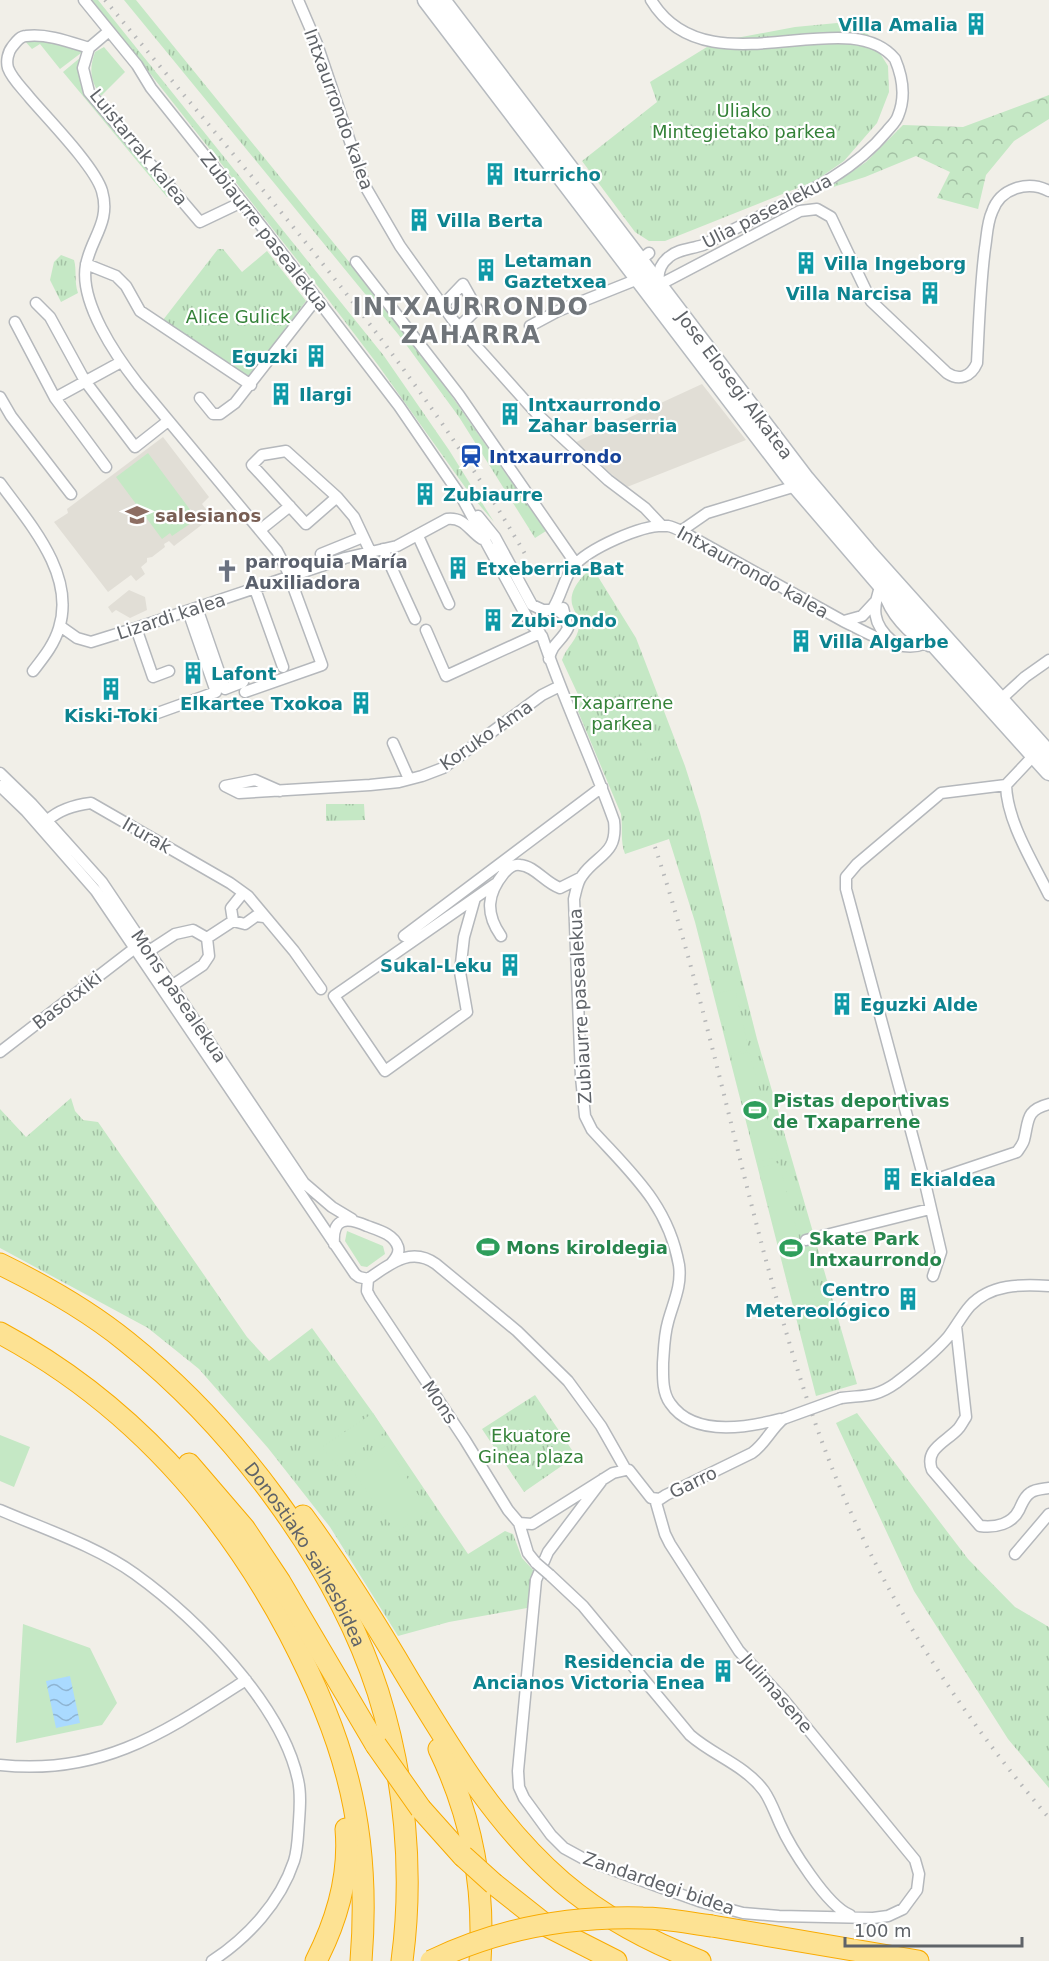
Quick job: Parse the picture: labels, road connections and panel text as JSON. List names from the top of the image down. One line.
{"streets":{"highway":["Donostiako saihesbidea"],"main road":["Jose Elosegi Alkatea"],"street":["Intxaurrondo kalea","Luistarrak kalea","Ulia pasealekua","Zubiaurre pasealekua","Lizardi kalea","Koruko Ama","Irurak","Mons pasealekua","Basotxiki","Mons","Garro","Julimasene","Zandardegi bidea"]},"crossings":[["Intxaurrondo kalea","Zubiaurre pasealekua"],["Intxaurrondo kalea","Jose Elosegi Alkatea"],["Luistarrak kalea","Zubiaurre pasealekua"],["Ulia pasealekua","Jose Elosegi Alkatea"],["Zubiaurre pasealekua","Lizardi kalea"],["Zubiaurre pasealekua","Koruko Ama"],["Zubiaurre pasealekua","Garro"],["Irurak","Mons pasealekua"],["Mons pasealekua","Basotxiki"],["Mons pasealekua","Mons"],["Mons","Zandardegi bidea"],["Garro","Julimasene"],["Julimasene","Zandardegi bidea"]],"districts":["INTXAURRONDO ZAHARRA"],"parks":["Uliako Mintegietako parkea","Alice Gulick","Txaparrene parkea","Ekuatore Ginea plaza"],"places":{"building":["Villa Amalia","Iturricho","Villa Berta","Villa Ingeborg","Letaman Gaztetxea","Villa Narcisa","Eguzki","Ilargi","Intxaurrondo Zahar baserria","Zubiaurre","Etxeberria-Bat","Zubi-Ondo","Villa Algarbe","Lafont","Kiski-Toki","Elkartee Txokoa","Sukal-Leku","Eguzki Alde","Ekialdea","Centro Metereológico","Residencia de Ancianos Victoria Enea"],"station":["Intxaurrondo"],"school or university":["salesianos"],"church":["parroquia María Auxiliadora"],"sports":["Pistas deportivas de Txaparrene","Mons kiroldegia","Skate Park Intxaurrondo"]},"scale_bar":"100 m"}
